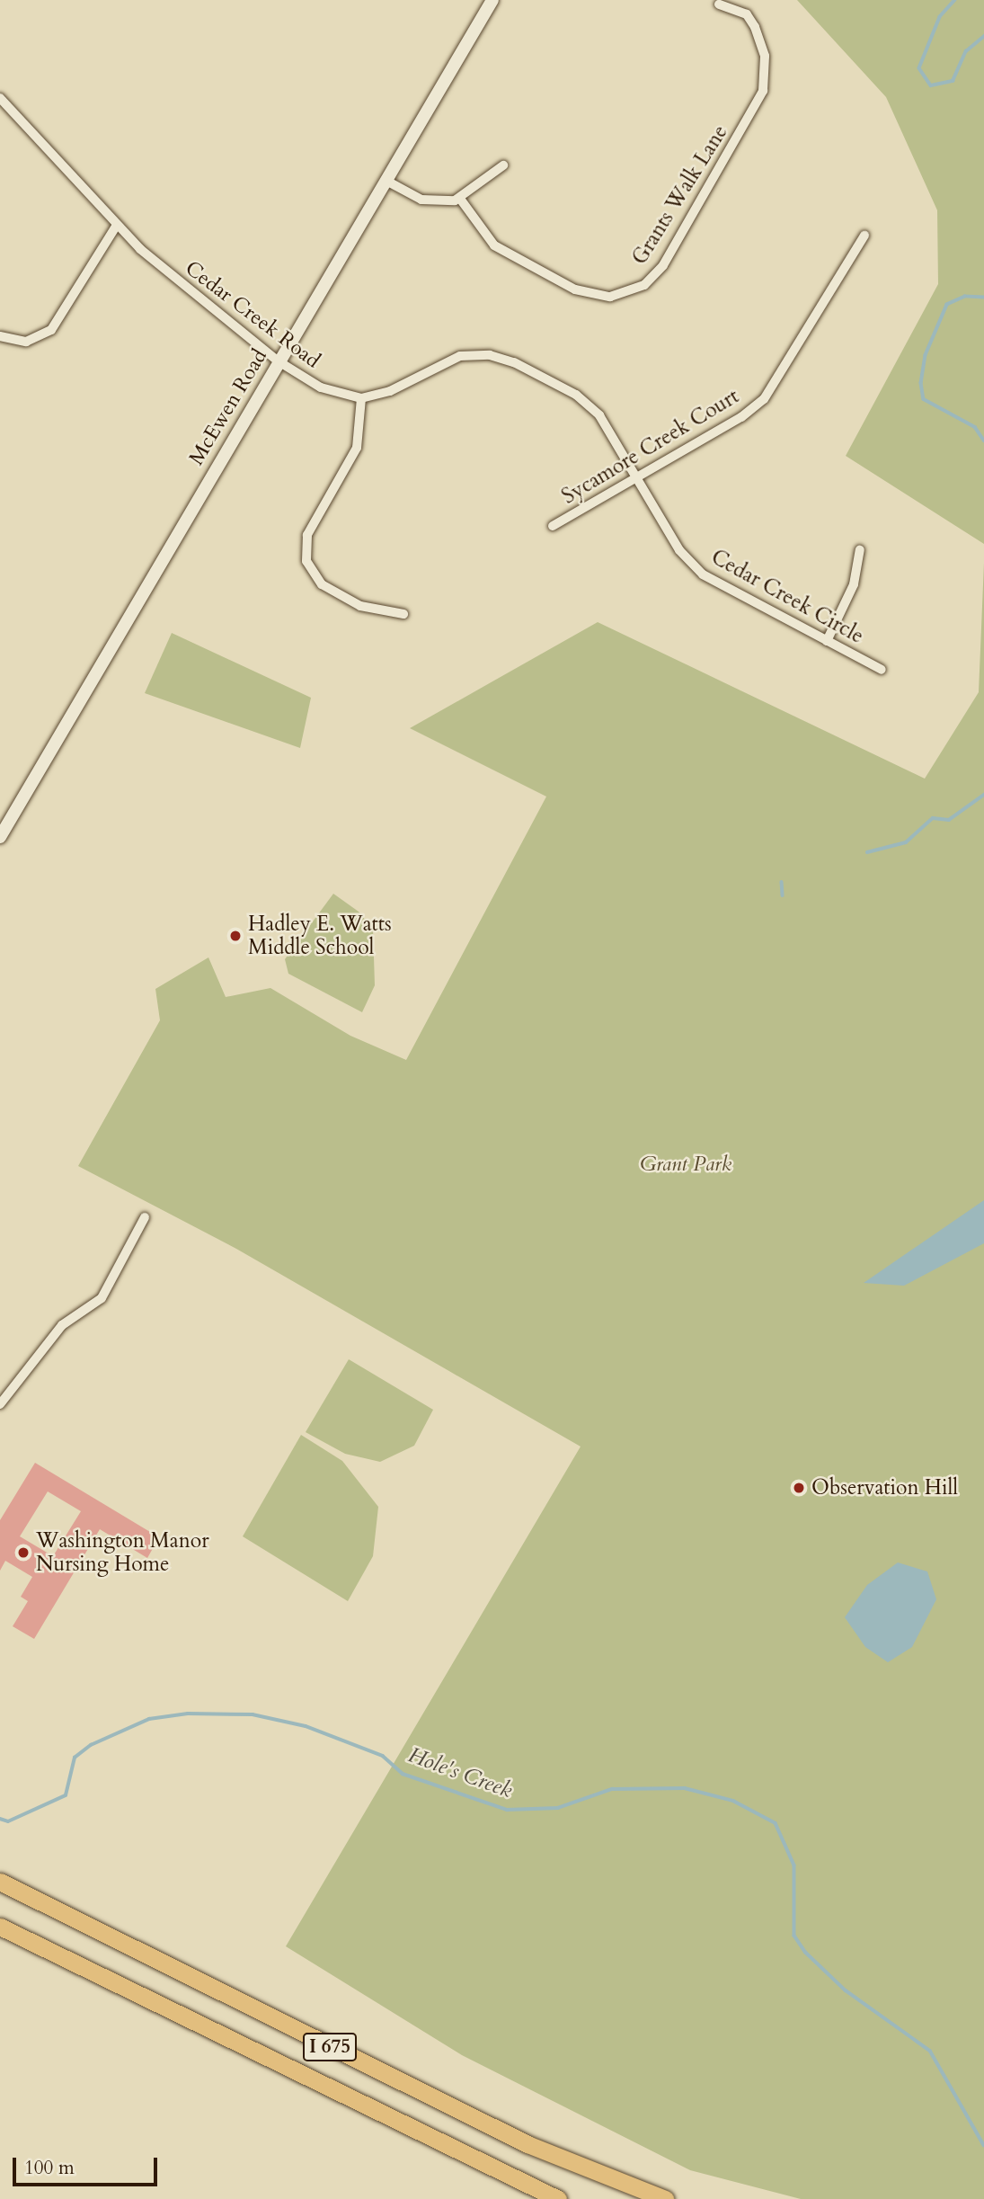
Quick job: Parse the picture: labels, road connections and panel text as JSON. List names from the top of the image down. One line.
{"streets":{"highway":["I 675"],"street":["Grants Walk Lane","Cedar Creek Road","McEwen Road","Sycamore Creek Court","Cedar Creek Circle"]},"crossings":[["Cedar Creek Road","McEwen Road"],["Cedar Creek Road","Sycamore Creek Court"],["Cedar Creek Road","Cedar Creek Circle"]],"water":["Hole's Creek"],"parks":["Grant Park"],"places":["Hadley E. Watts Middle School","Observation Hill","Washington Manor Nursing Home"],"scale_bar":"100 m"}
